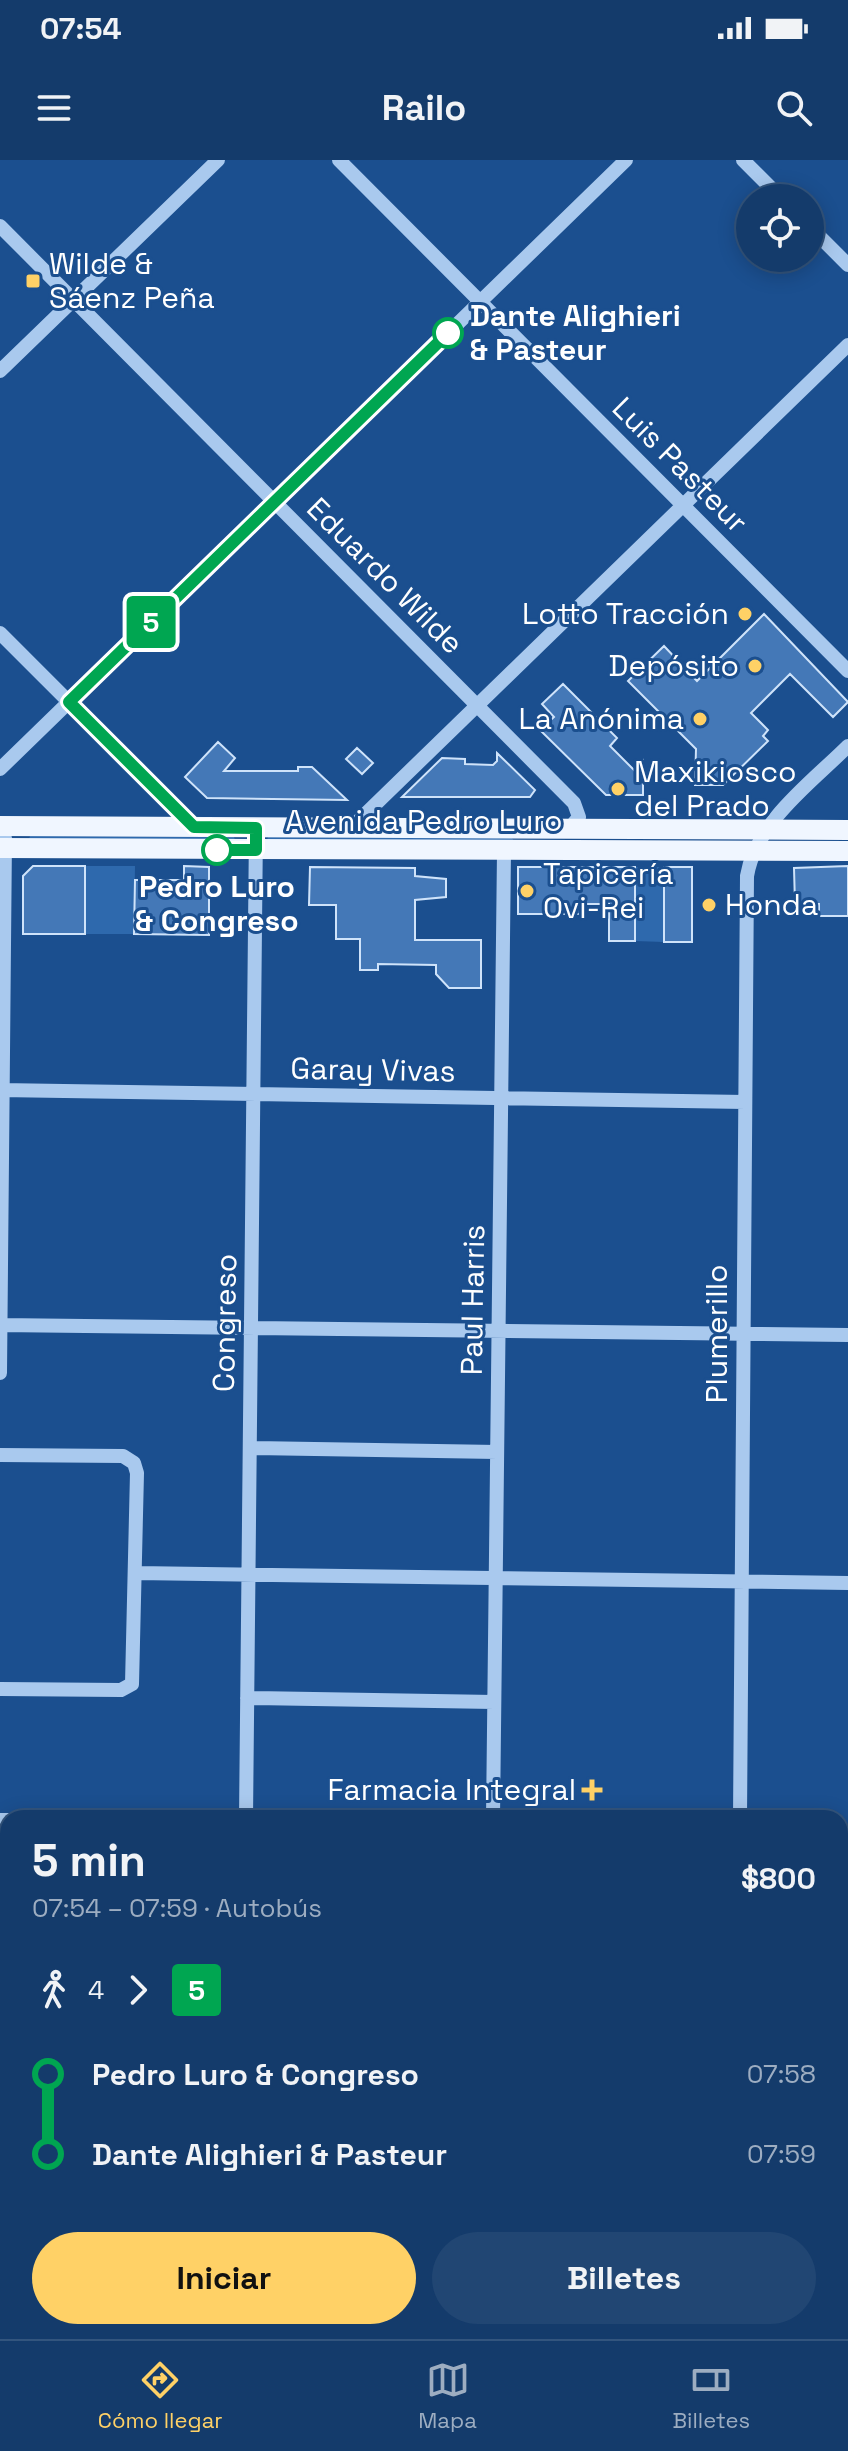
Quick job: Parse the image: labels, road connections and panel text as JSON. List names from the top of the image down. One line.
{"streets":{"main road":["Avenida Pedro Luro"],"street":["Luis Pasteur","Eduardo Wilde","Garay Vivas","Paul Harris","Congreso","Plumerillo"]},"crossings":[["Eduardo Wilde","Avenida Pedro Luro"],["Avenida Pedro Luro","Paul Harris"],["Avenida Pedro Luro","Congreso"],["Avenida Pedro Luro","Plumerillo"],["Garay Vivas","Paul Harris"],["Garay Vivas","Congreso"],["Garay Vivas","Plumerillo"]],"places":{"transit":["Wilde & Sáenz Peña"],"other":["Dante Alighieri & Pasteur","Lotto Tracción","Depósito","La Anónima","Maxikiosco del Prado","Pedro Luro & Congreso","Tapicería Ovi-Rei","Honda"],"health":["Farmacia Integral"]},"lines":["bus line 5"],"page":{"status":"07:54","header":"Railo","on_map":"5","heading":["5 min","07:54 – 07:59 · Autobús","$800"],"legs":["4","5"],"list":[{"name":"Pedro Luro & Congreso","value":"07:58"},{"name":"Dante Alighieri & Pasteur","value":"07:59"}],"buttons":["Iniciar","Billetes"],"tabs":["Cómo llegar","Mapa","Billetes"]}}
